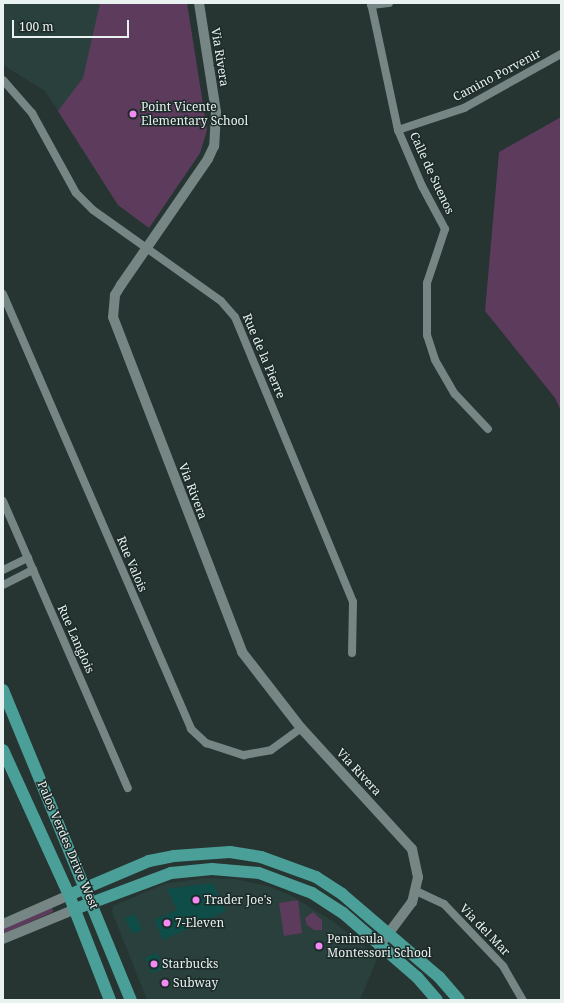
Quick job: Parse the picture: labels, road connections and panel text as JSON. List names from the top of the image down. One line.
{"streets":{"main road":["Palos Verdes Drive West"],"street":["Via Rivera","Camino Porvenir","Calle de Suenos","Rue de la Pierre","Rue Valois","Rue Langlois","Via del Mar"]},"crossings":[["Via Rivera","Rue de la Pierre"],["Via Rivera","Rue Valois"],["Via Rivera","Via del Mar"],["Camino Porvenir","Calle de Suenos"]],"places":["Point Vicente Elementary School","Trader Joe's","7-Eleven","Peninsula Montessori School","Starbucks","Subway"],"scale_bar":"100 m"}
